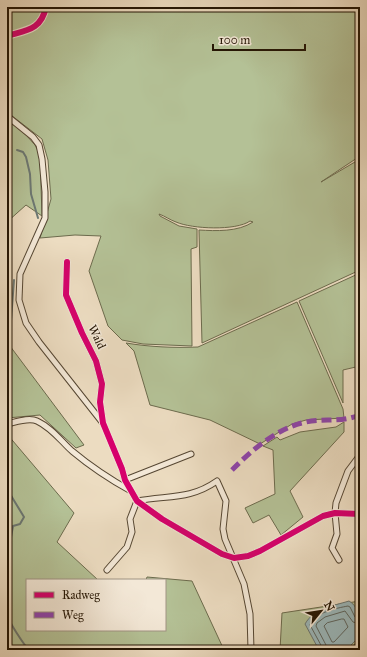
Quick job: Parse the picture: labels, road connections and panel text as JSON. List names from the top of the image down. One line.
{"streets":{"street":["Wald"]},"legend":["Radweg","Weg"],"scale_bar":"100 m","north":"top right"}
